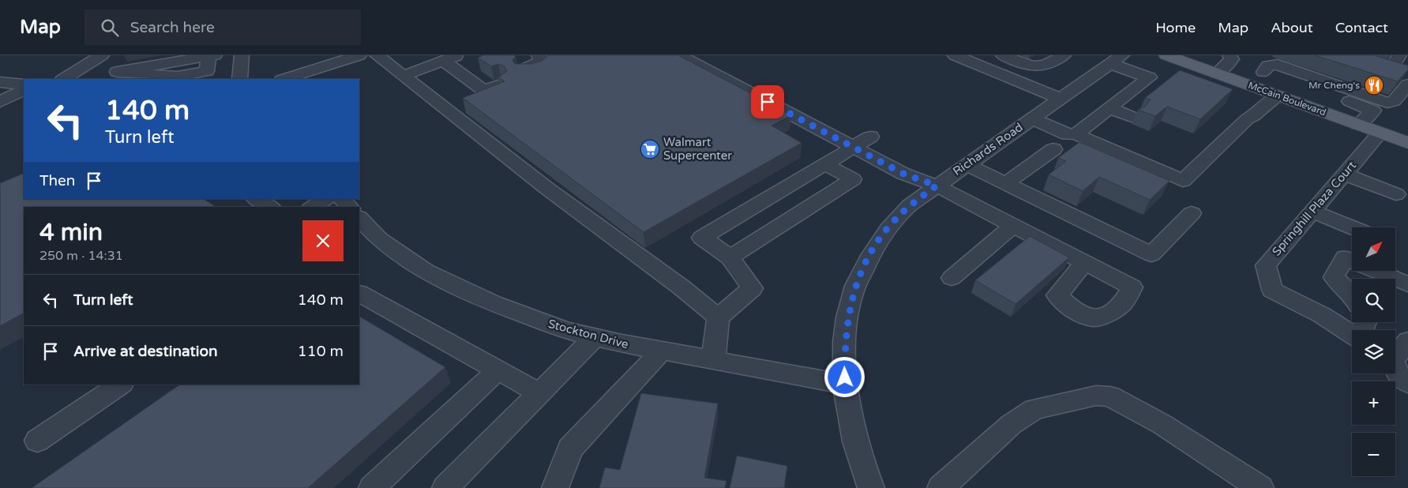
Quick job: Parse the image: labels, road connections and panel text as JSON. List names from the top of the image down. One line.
{"streets":{"main road":["McCain Boulevard"],"street":["Richards Road","Springhill Plaza Court","Stockton Drive"]},"crossings":[["McCain Boulevard","Springhill Plaza Court"],["Richards Road","Stockton Drive"]],"places":{"restaurant":["Mr Cheng's"],"supermarket":["Walmart Supercenter"]},"north":"top right","page":{"header":"Map","search":"Search here","nav":["Home","Map","About","Contact"],"turn":["140 m","Turn left"],"then":"Then","heading":["4 min","250 m · 14:31"],"map_buttons":["+","−"],"list":[{"name":"Turn left","value":"140 m"},{"name":"Arrive at destination","value":"110 m"}]}}
